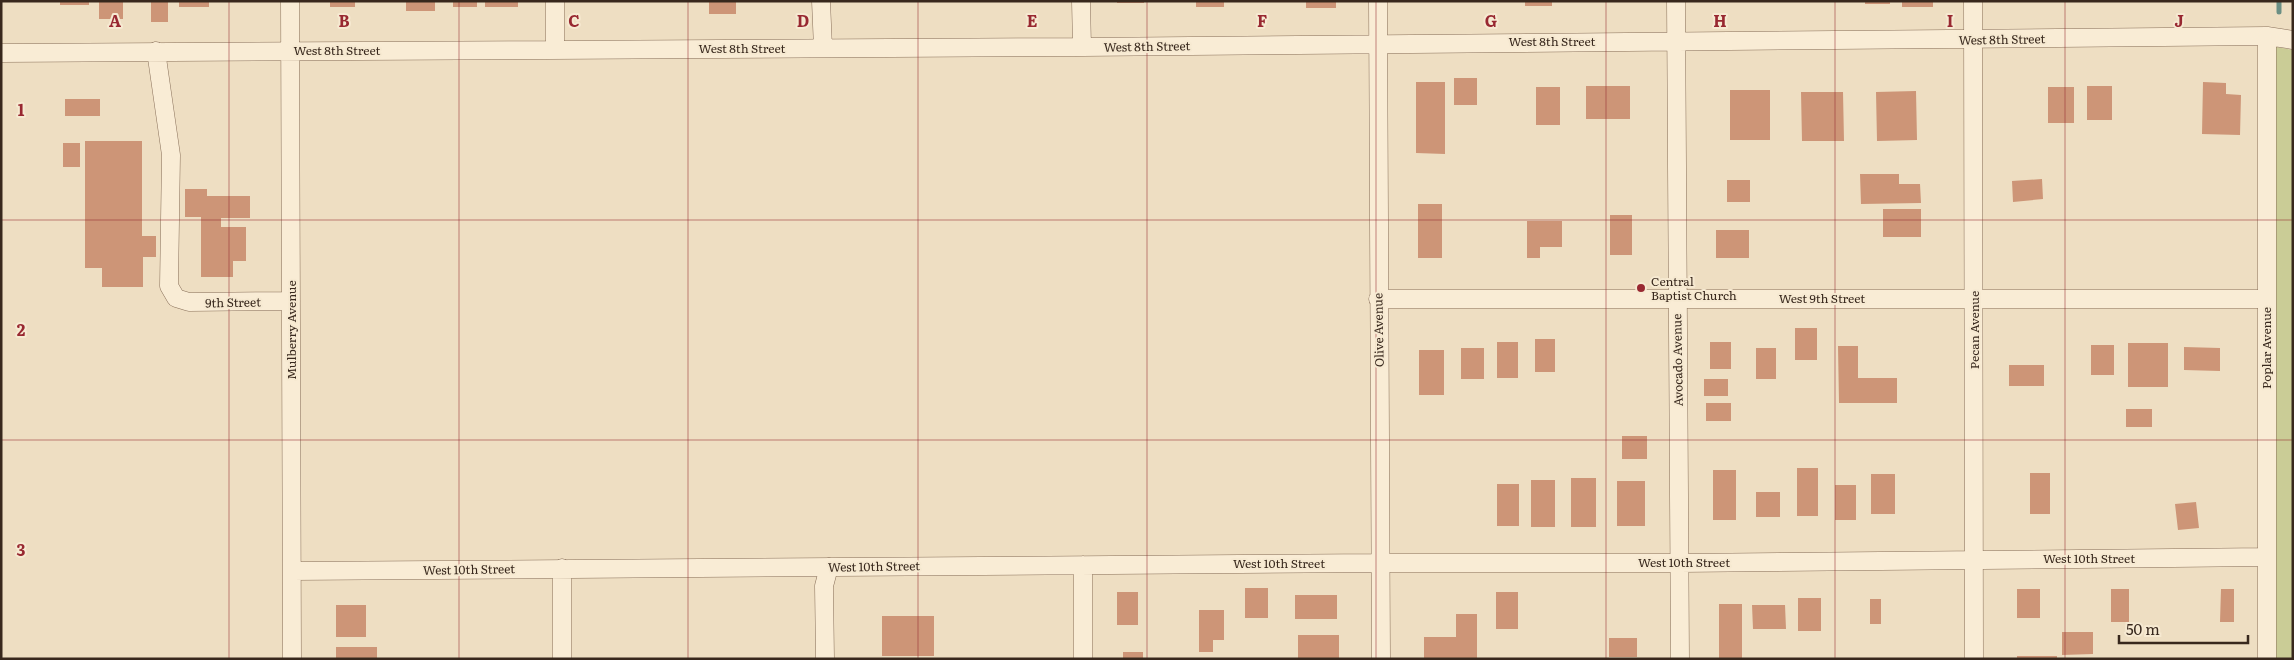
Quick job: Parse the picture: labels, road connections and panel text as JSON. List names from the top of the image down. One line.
{"streets":{"street":["West 8th Street","West 9th Street","9th Street","Mulberry Avenue","Olive Avenue","Pecan Avenue","Poplar Avenue","Avocado Avenue","West 10th Street"]},"crossings":[["West 8th Street","9th Street"],["West 8th Street","Mulberry Avenue"],["West 8th Street","Olive Avenue"],["West 8th Street","Pecan Avenue"],["West 8th Street","Poplar Avenue"],["West 8th Street","Avocado Avenue"],["West 9th Street","Olive Avenue"],["West 9th Street","Pecan Avenue"],["West 9th Street","Poplar Avenue"],["West 9th Street","Avocado Avenue"],["9th Street","Mulberry Avenue"],["Mulberry Avenue","West 10th Street"],["Olive Avenue","West 10th Street"],["Pecan Avenue","West 10th Street"],["Poplar Avenue","West 10th Street"],["Avocado Avenue","West 10th Street"]],"places":["Central Baptist Church"],"scale_bar":"50 m","grid":{"columns":["A","B","C","D","E","F","G","H","I","J"],"rows":["1","2","3"]}}
